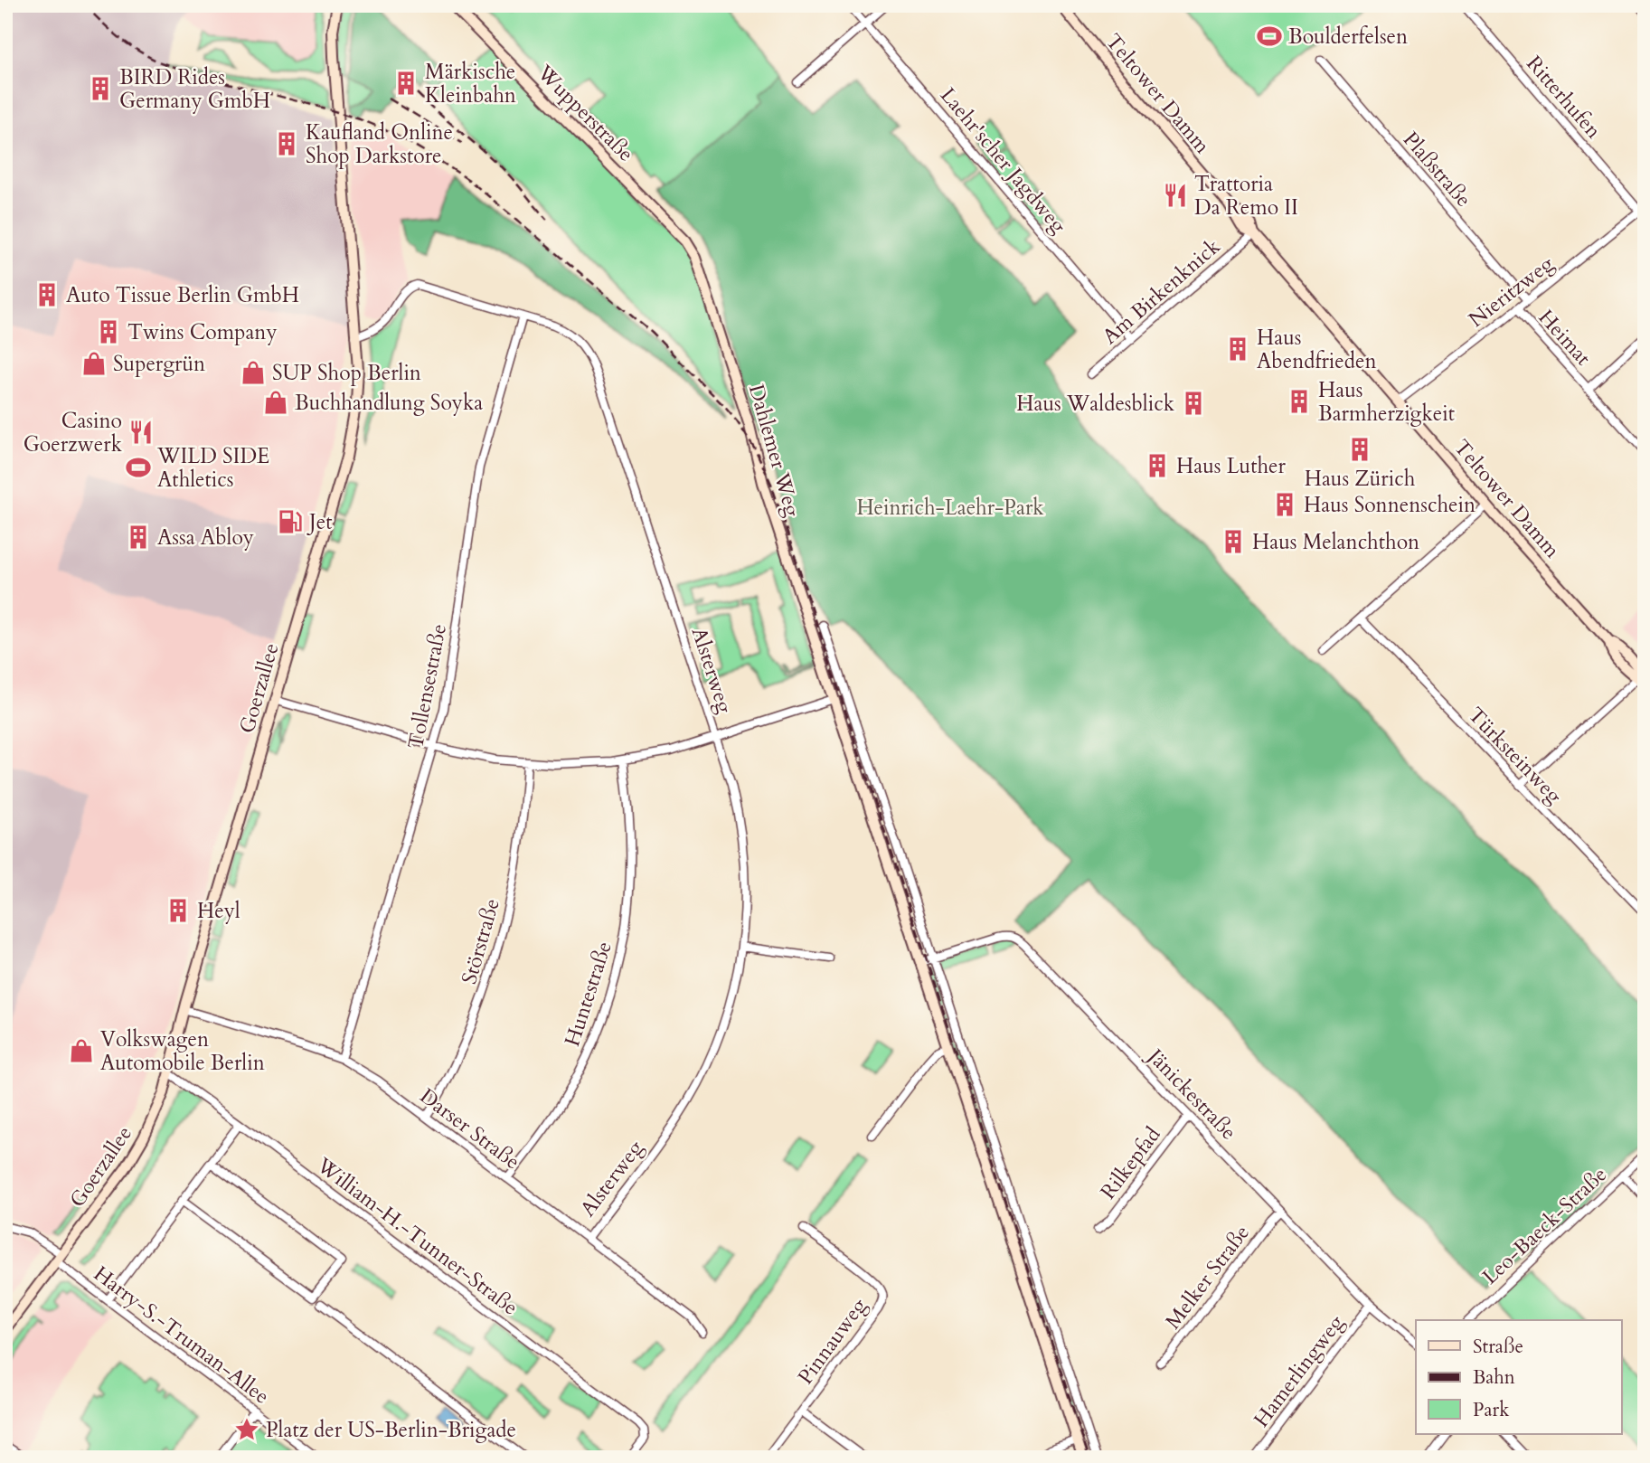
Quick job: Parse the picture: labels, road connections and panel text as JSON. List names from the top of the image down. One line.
{"streets":{"main road":["Teltower Damm","Wupperstraße","Dahlemer Weg","Goerzallee"],"street":["Ritterhufen","Laehr'scher Jagdweg","Plaßstraße","Am Birkenknick","Nieritzweg","Heimat","Alsterweg","Tollensestraße","Türksteinweg","Störstraße","Huntestraße","Jänickestraße","Darser Straße","Rilkepfad","Leo-Baeck-Straße","William-H.-Tunner-Straße","Melker Straße","Harry-S.-Truman-Allee","Pinnauweg","Hamerlingweg"]},"crossings":[["Teltower Damm","Am Birkenknick"],["Teltower Damm","Nieritzweg"],["Ritterhufen","Nieritzweg"],["Wupperstraße","Dahlemer Weg"],["Laehr'scher Jagdweg","Am Birkenknick"],["Plaßstraße","Nieritzweg"],["Nieritzweg","Heimat"],["Dahlemer Weg","Jänickestraße"],["Alsterweg","Tollensestraße"],["Alsterweg","Goerzallee"],["Alsterweg","Darser Straße"],["Tollensestraße","Darser Straße"],["Goerzallee","Darser Straße"],["Goerzallee","William-H.-Tunner-Straße"],["Goerzallee","Harry-S.-Truman-Allee"],["Störstraße","Darser Straße"],["Huntestraße","Darser Straße"],["Jänickestraße","Rilkepfad"],["Jänickestraße","Melker Straße"],["Jänickestraße","Hamerlingweg"]],"parks":["Heinrich-Laehr-Park"],"places":{"sports":["Boulderfelsen","WILD SIDE Athletics"],"building":["Märkische Kleinbahn","BIRD Rides Germany GmbH","Kaufland Online Shop Darkstore","Auto Tissue Berlin GmbH","Twins Company","Haus Abendfrieden","Haus Barmherzigkeit","Haus Waldesblick","Haus Zürich","Haus Luther","Haus Sonnenschein","Assa Abloy","Haus Melanchthon","Heyl"],"restaurant":["Trattoria Da Remo II","Casino Goerzwerk"],"shop":["Supergrün","SUP Shop Berlin","Buchhandlung Soyka","Volkswagen Automobile Berlin"],"fuel station":["Jet"],"place":["Platz der US-Berlin-Brigade"]},"legend":["Straße","Bahn","Park"]}
